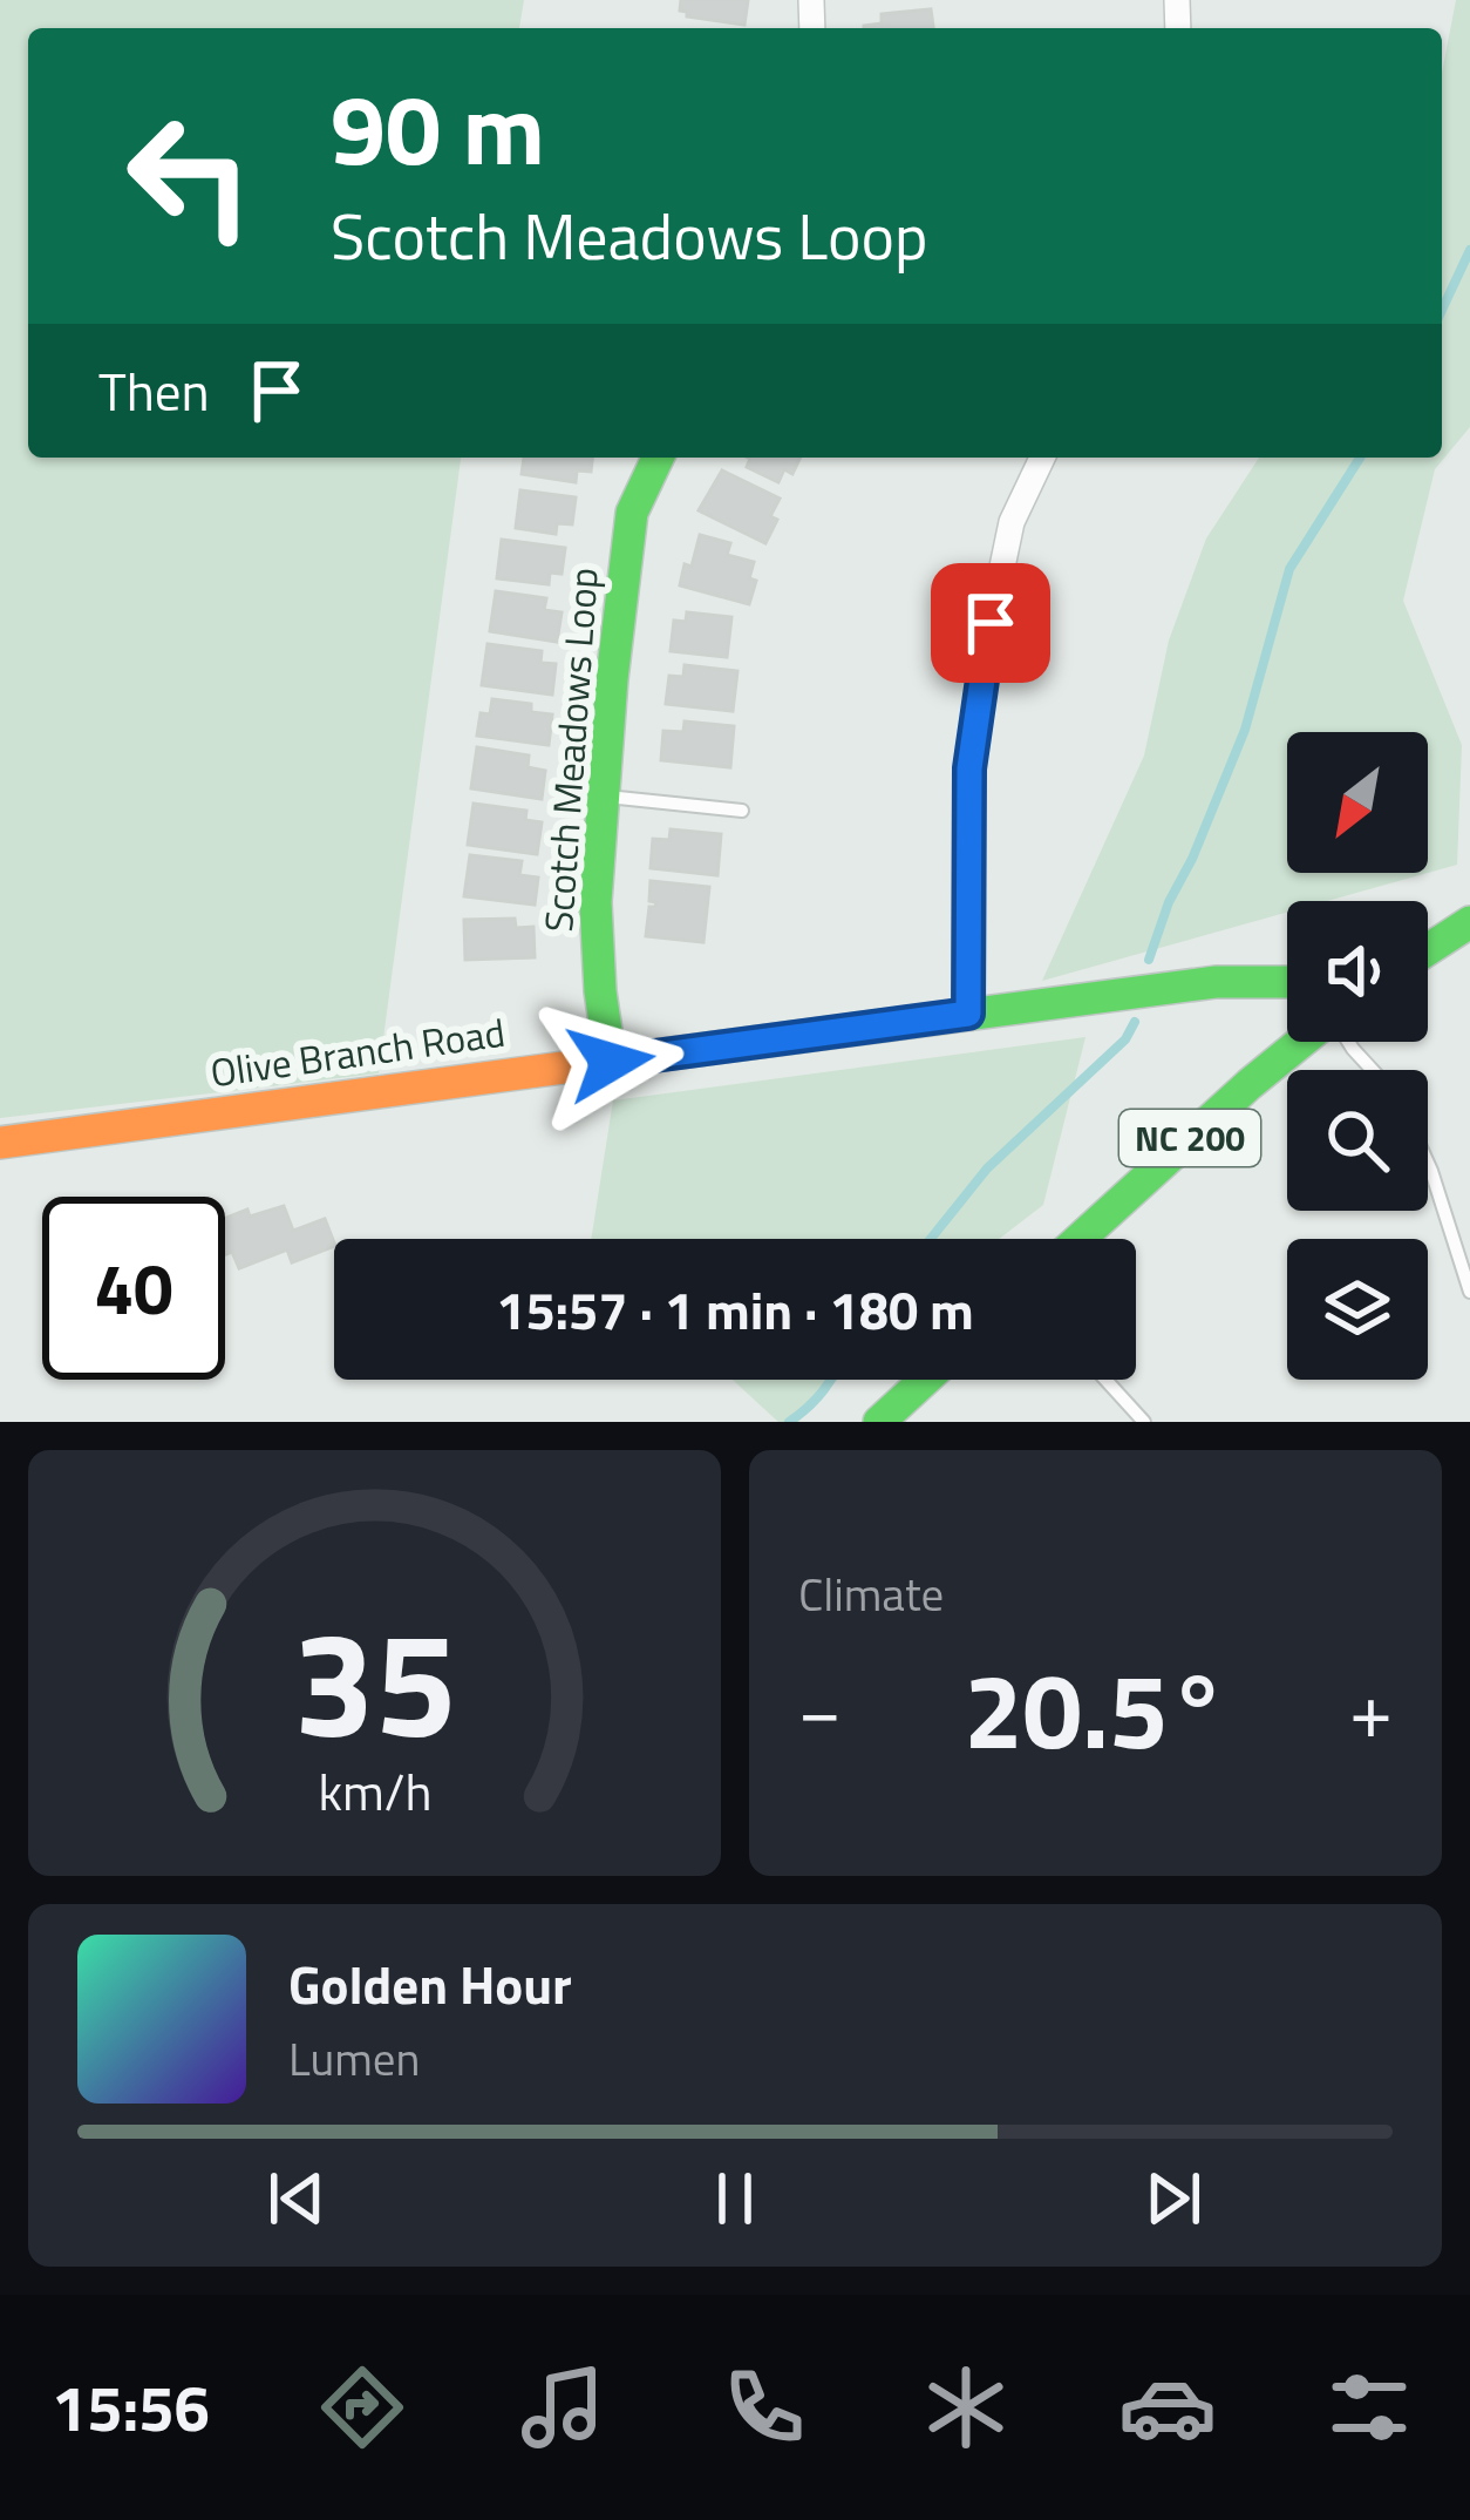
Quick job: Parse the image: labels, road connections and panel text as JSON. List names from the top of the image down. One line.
{"streets":{"street":["Scotch Meadows Loop","Olive Branch Road","NC 200"]},"crossings":[["Scotch Meadows Loop","Olive Branch Road"]],"north":"bottom left","page":{"turn":["90 m","Scotch Meadows Loop"],"then":"Then","limit":"40","trip":"15:57 · 1 min · 180 m","tile":"Climate","heat":["−","20.5°","+"],"song":["Golden Hour","Lumen"],"tabs":"15:56","gauge":["35","km/h"]}}
